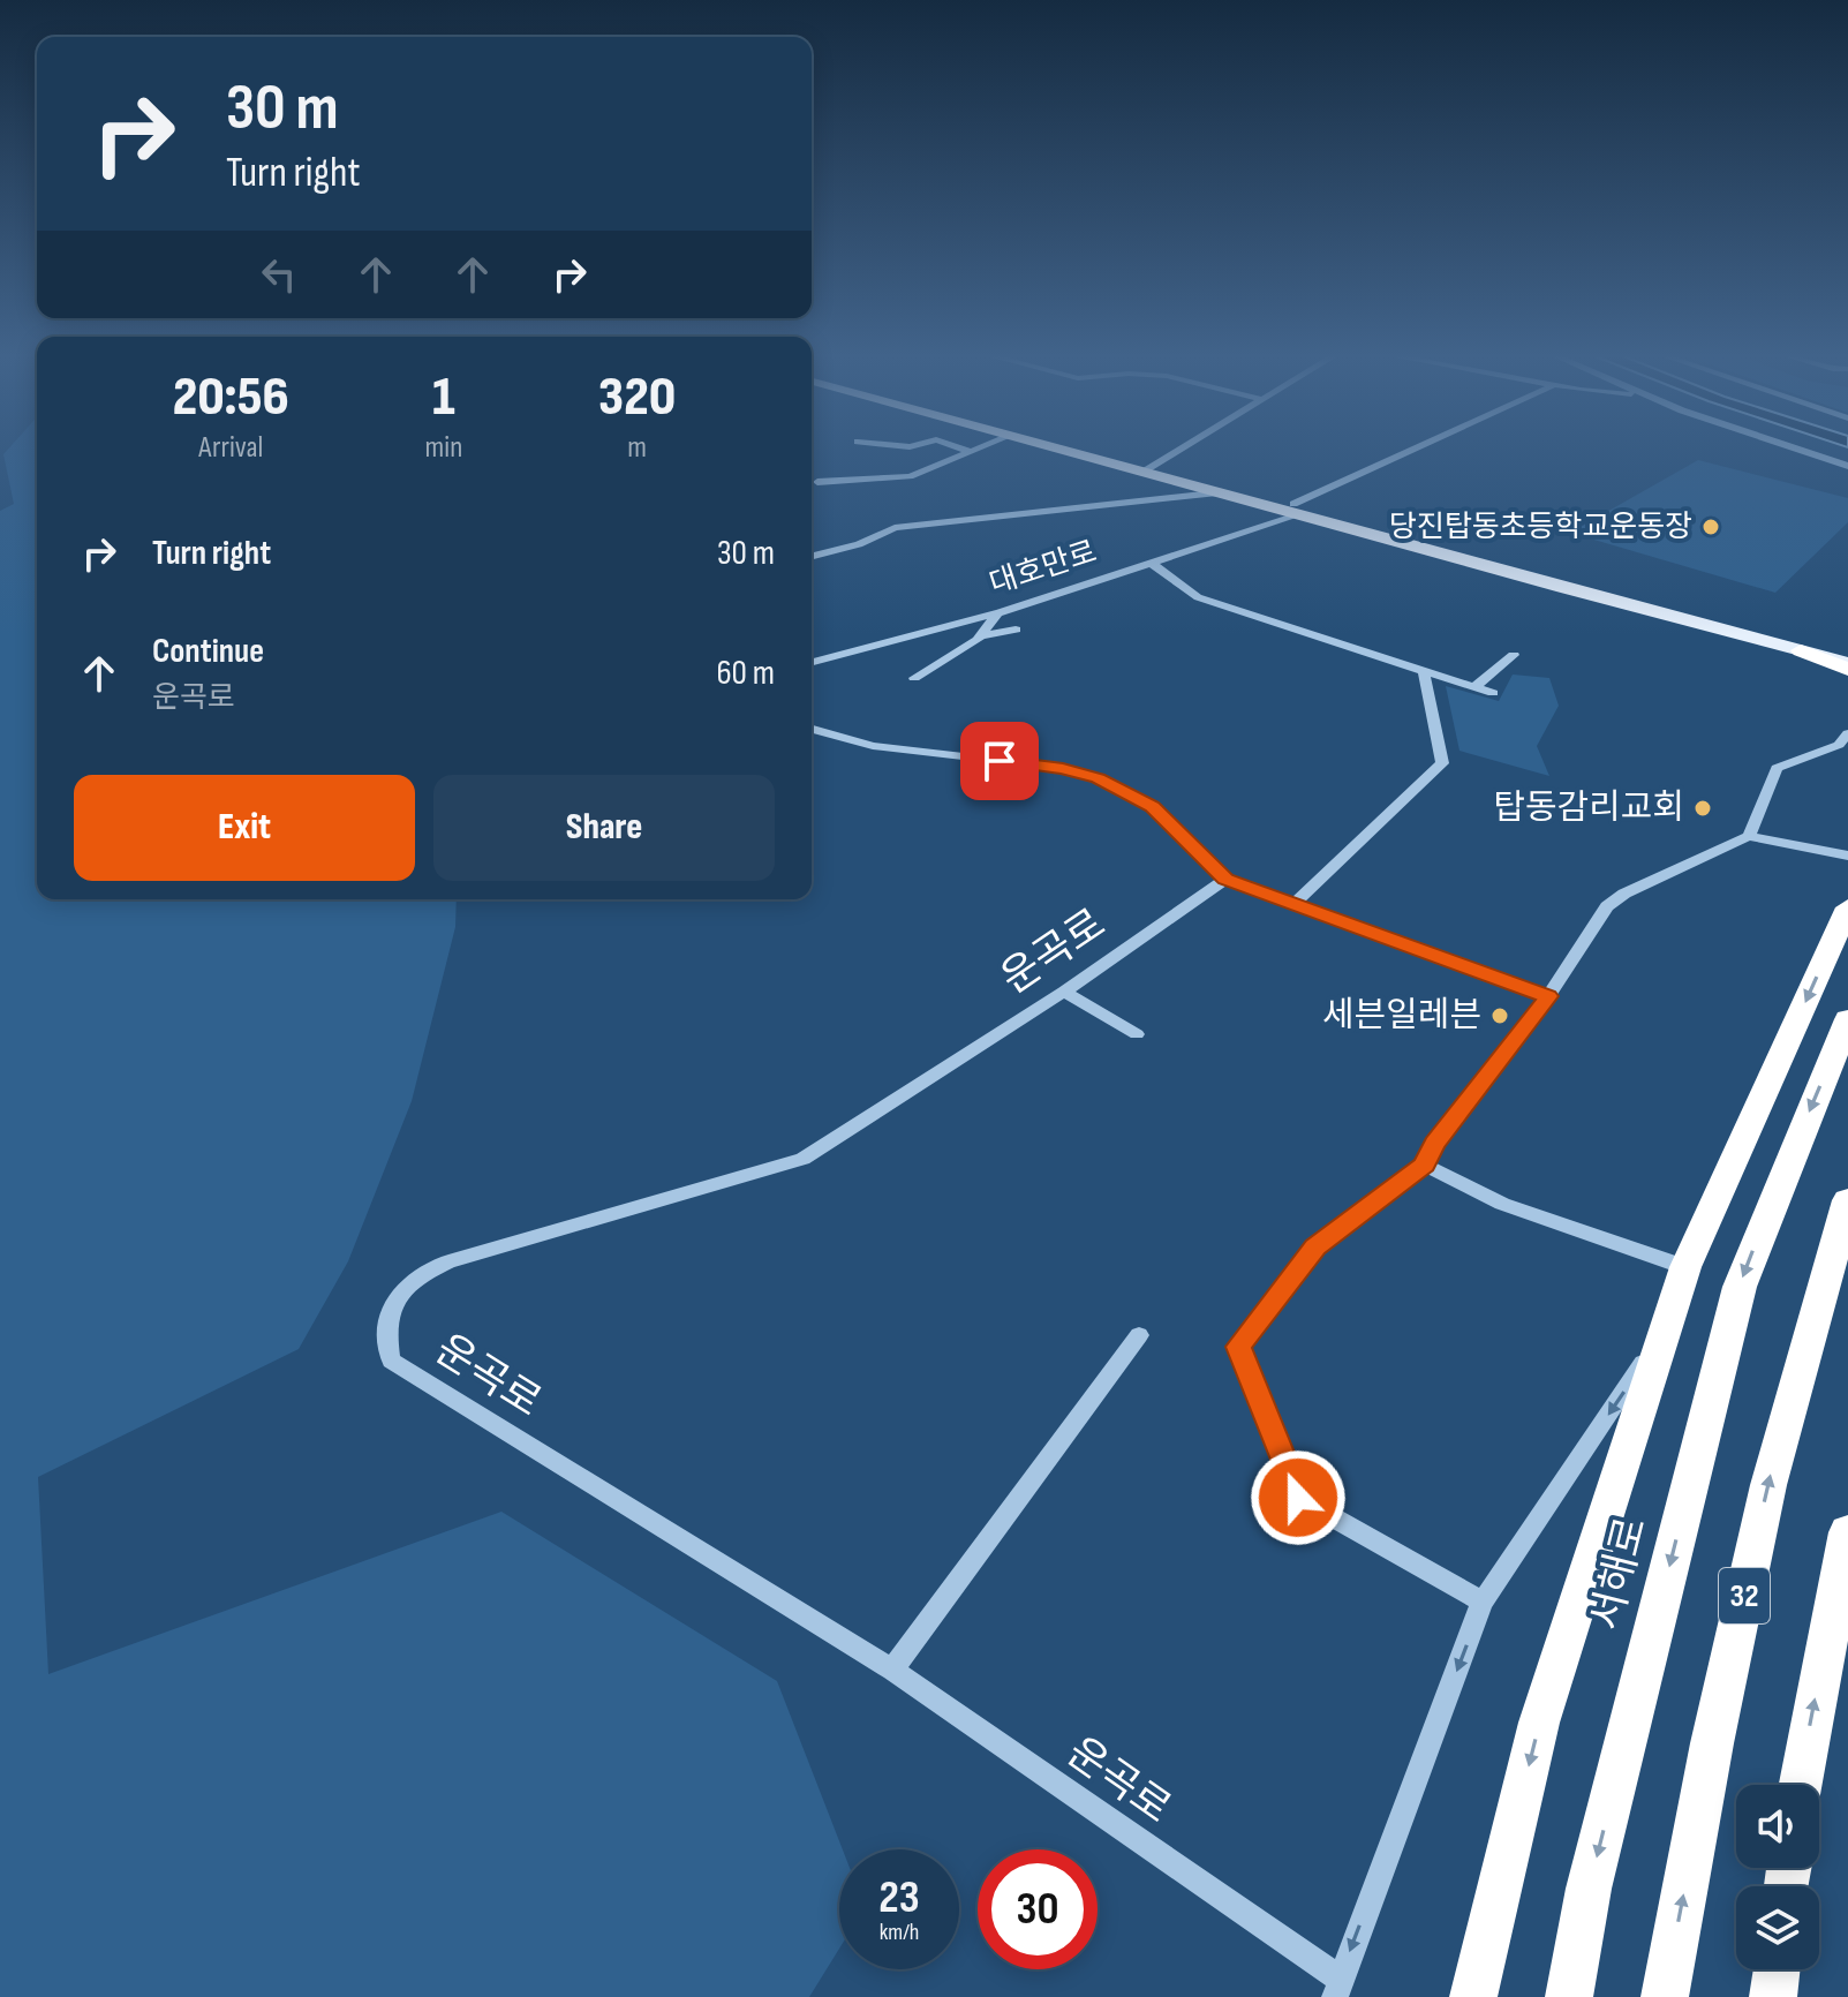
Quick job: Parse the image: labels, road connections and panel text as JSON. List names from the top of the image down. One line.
{"streets":{"highway":["서해로","32"],"street":["대호만로","운곡로"]},"places":["당진탑동초등학교운동장","탑동감리교회","세븐일레븐"],"page":{"turn":["30 m","Turn right"],"eta":["20:56","Arrival","1","min","320","m"],"list":[{"name":"Turn right","value":"30 m"},{"name":"Continue","note":"운곡로","value":"60 m"}],"buttons":["Exit","Share"],"speed":"23 km/h","limit":"30"}}
